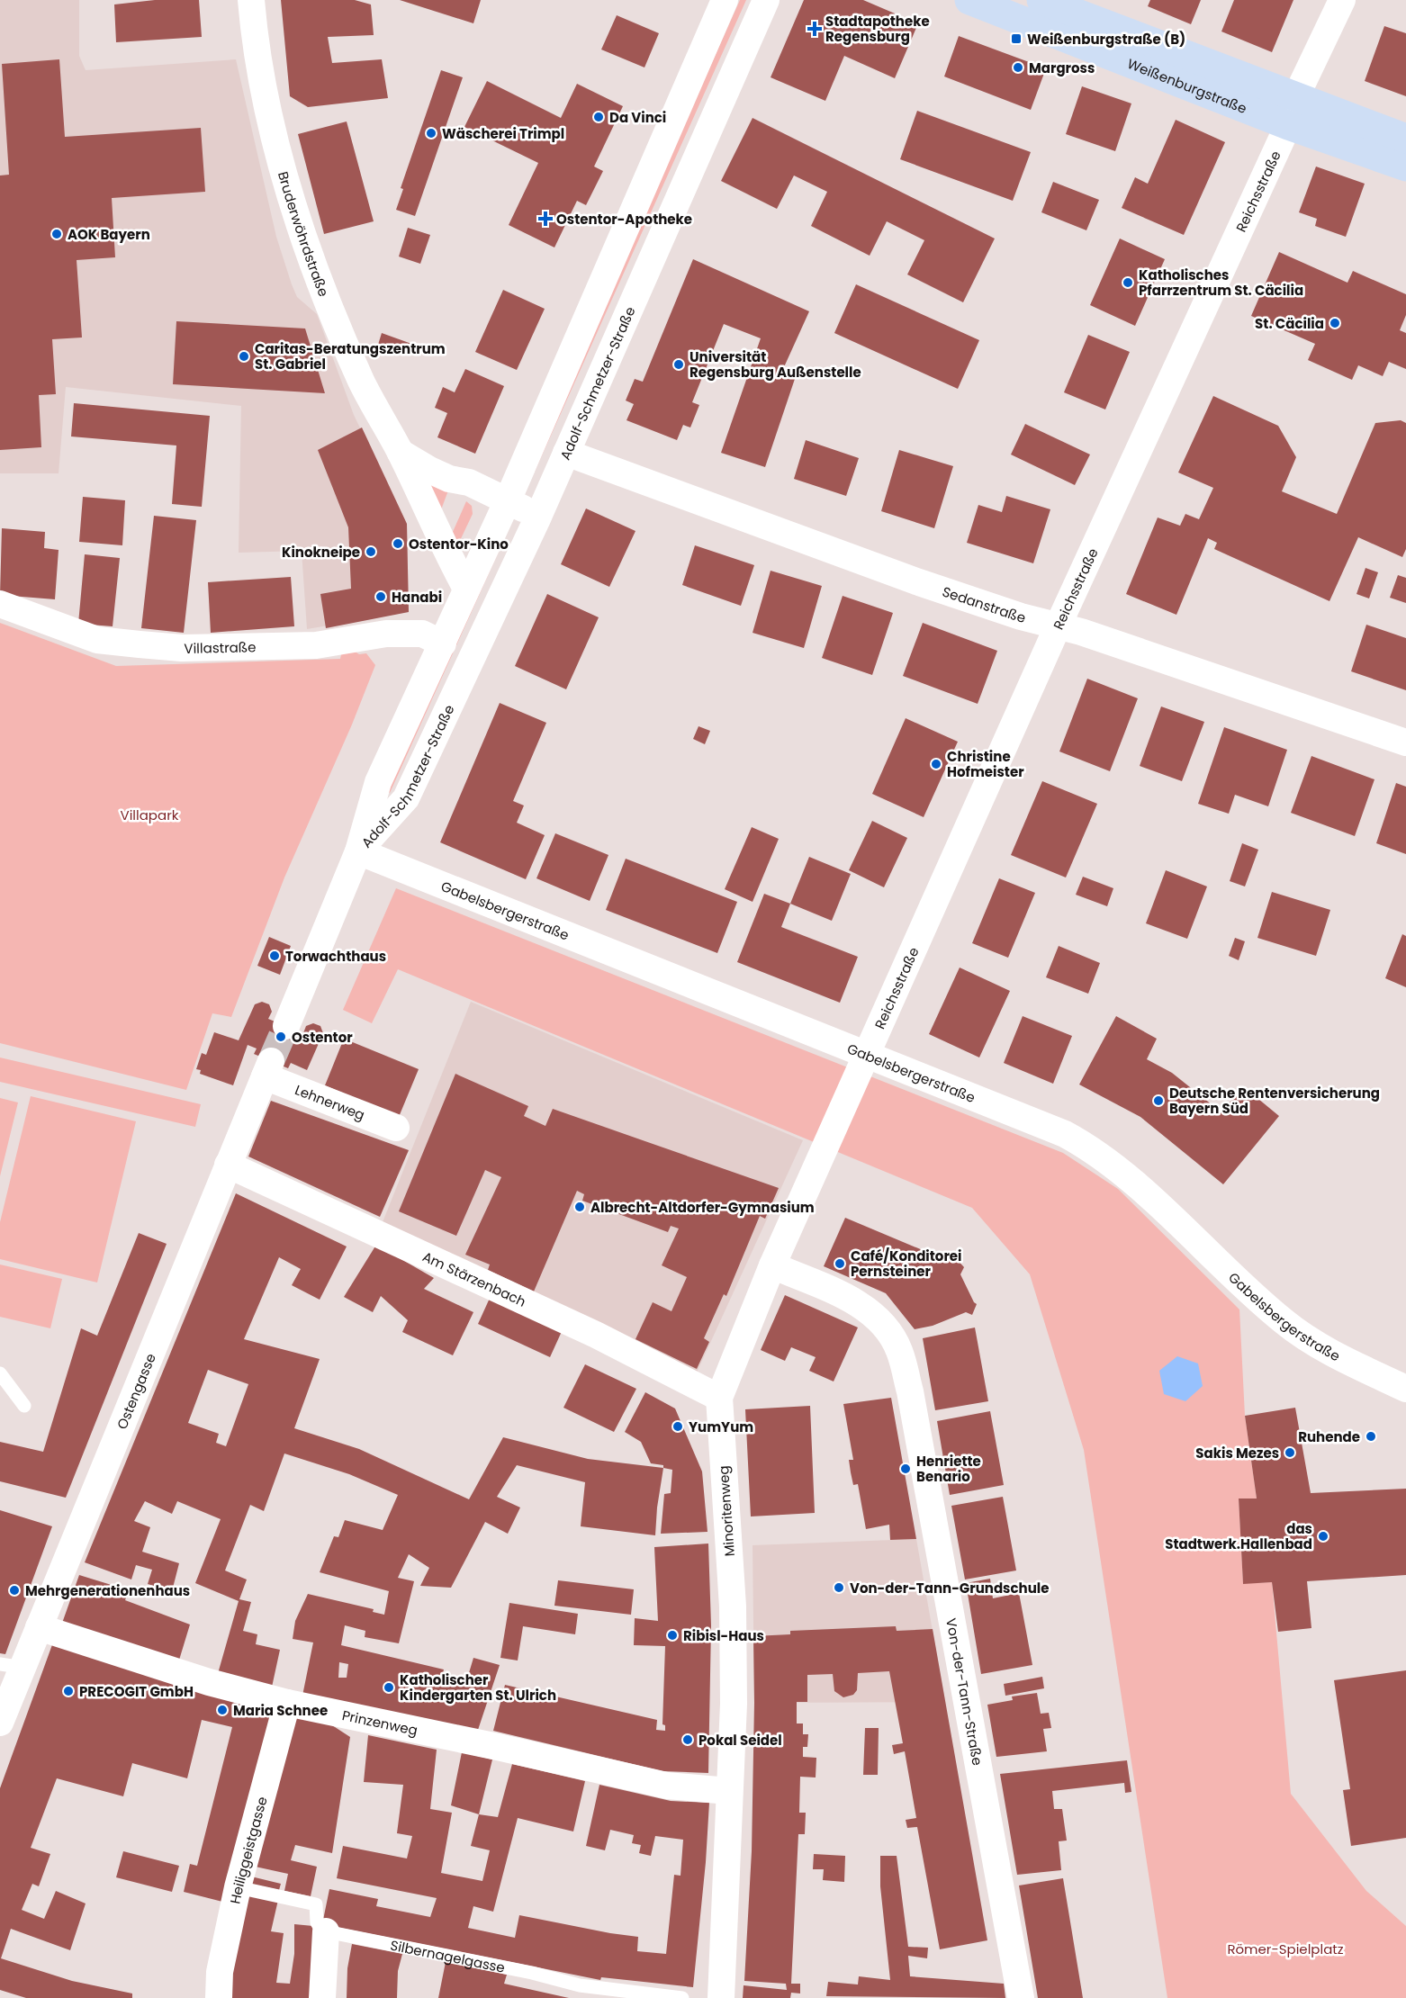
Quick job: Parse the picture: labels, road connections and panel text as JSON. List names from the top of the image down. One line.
{"streets":{"main road":["Weißenburgstraße"],"street":["Reichsstraße","Bruderwöhrdstraße","Adolf-Schmetzer-Straße","Sedanstraße","Villastraße","Gabelsbergerstraße","Lehnerweg","Am Stärzenbach","Ostengasse","Minoritenweg","Von-der-Tann-Straße","Prinzenweg","Heiliggeistgasse"],"lane":["Silbernagelgasse"]},"crossings":[["Weißenburgstraße","Reichsstraße"],["Reichsstraße","Sedanstraße"],["Reichsstraße","Gabelsbergerstraße"],["Reichsstraße","Minoritenweg"],["Bruderwöhrdstraße","Adolf-Schmetzer-Straße"],["Adolf-Schmetzer-Straße","Sedanstraße"],["Adolf-Schmetzer-Straße","Villastraße"],["Adolf-Schmetzer-Straße","Gabelsbergerstraße"],["Gabelsbergerstraße","Minoritenweg"],["Lehnerweg","Ostengasse"],["Am Stärzenbach","Ostengasse"],["Am Stärzenbach","Minoritenweg"],["Ostengasse","Prinzenweg"],["Minoritenweg","Von-der-Tann-Straße"],["Minoritenweg","Prinzenweg"],["Prinzenweg","Heiliggeistgasse"]],"parks":["Villapark","Römer-Spielplatz"],"places":{"health":["Stadtapotheke Regensburg","Ostentor-Apotheke"],"transit":["Weißenburgstraße (B)"],"other":["Margross","Da Vinci","Wäscherei Trimpl","AOK Bayern","Katholisches Pfarrzentrum St. Cäcilia","St. Cäcilia","Caritas-Beratungszentrum St. Gabriel","Universität Regensburg Außenstelle","Ostentor-Kino","Kinokneipe","Hanabi","Christine Hofmeister","Torwachthaus","Ostentor","Deutsche Rentenversicherung Bayern Süd","Albrecht-Altdorfer-Gymnasium","Café/Konditorei Pernsteiner","YumYum","Ruhende","Sakis Mezes","Henriette Benario","das Stadtwerk.Hallenbad","Von-der-Tann-Grundschule","Mehrgenerationenhaus","Ribisl-Haus","Katholischer Kindergarten St. Ulrich","PRECOGIT GmbH","Maria Schnee","Pokal Seidel"]}}
